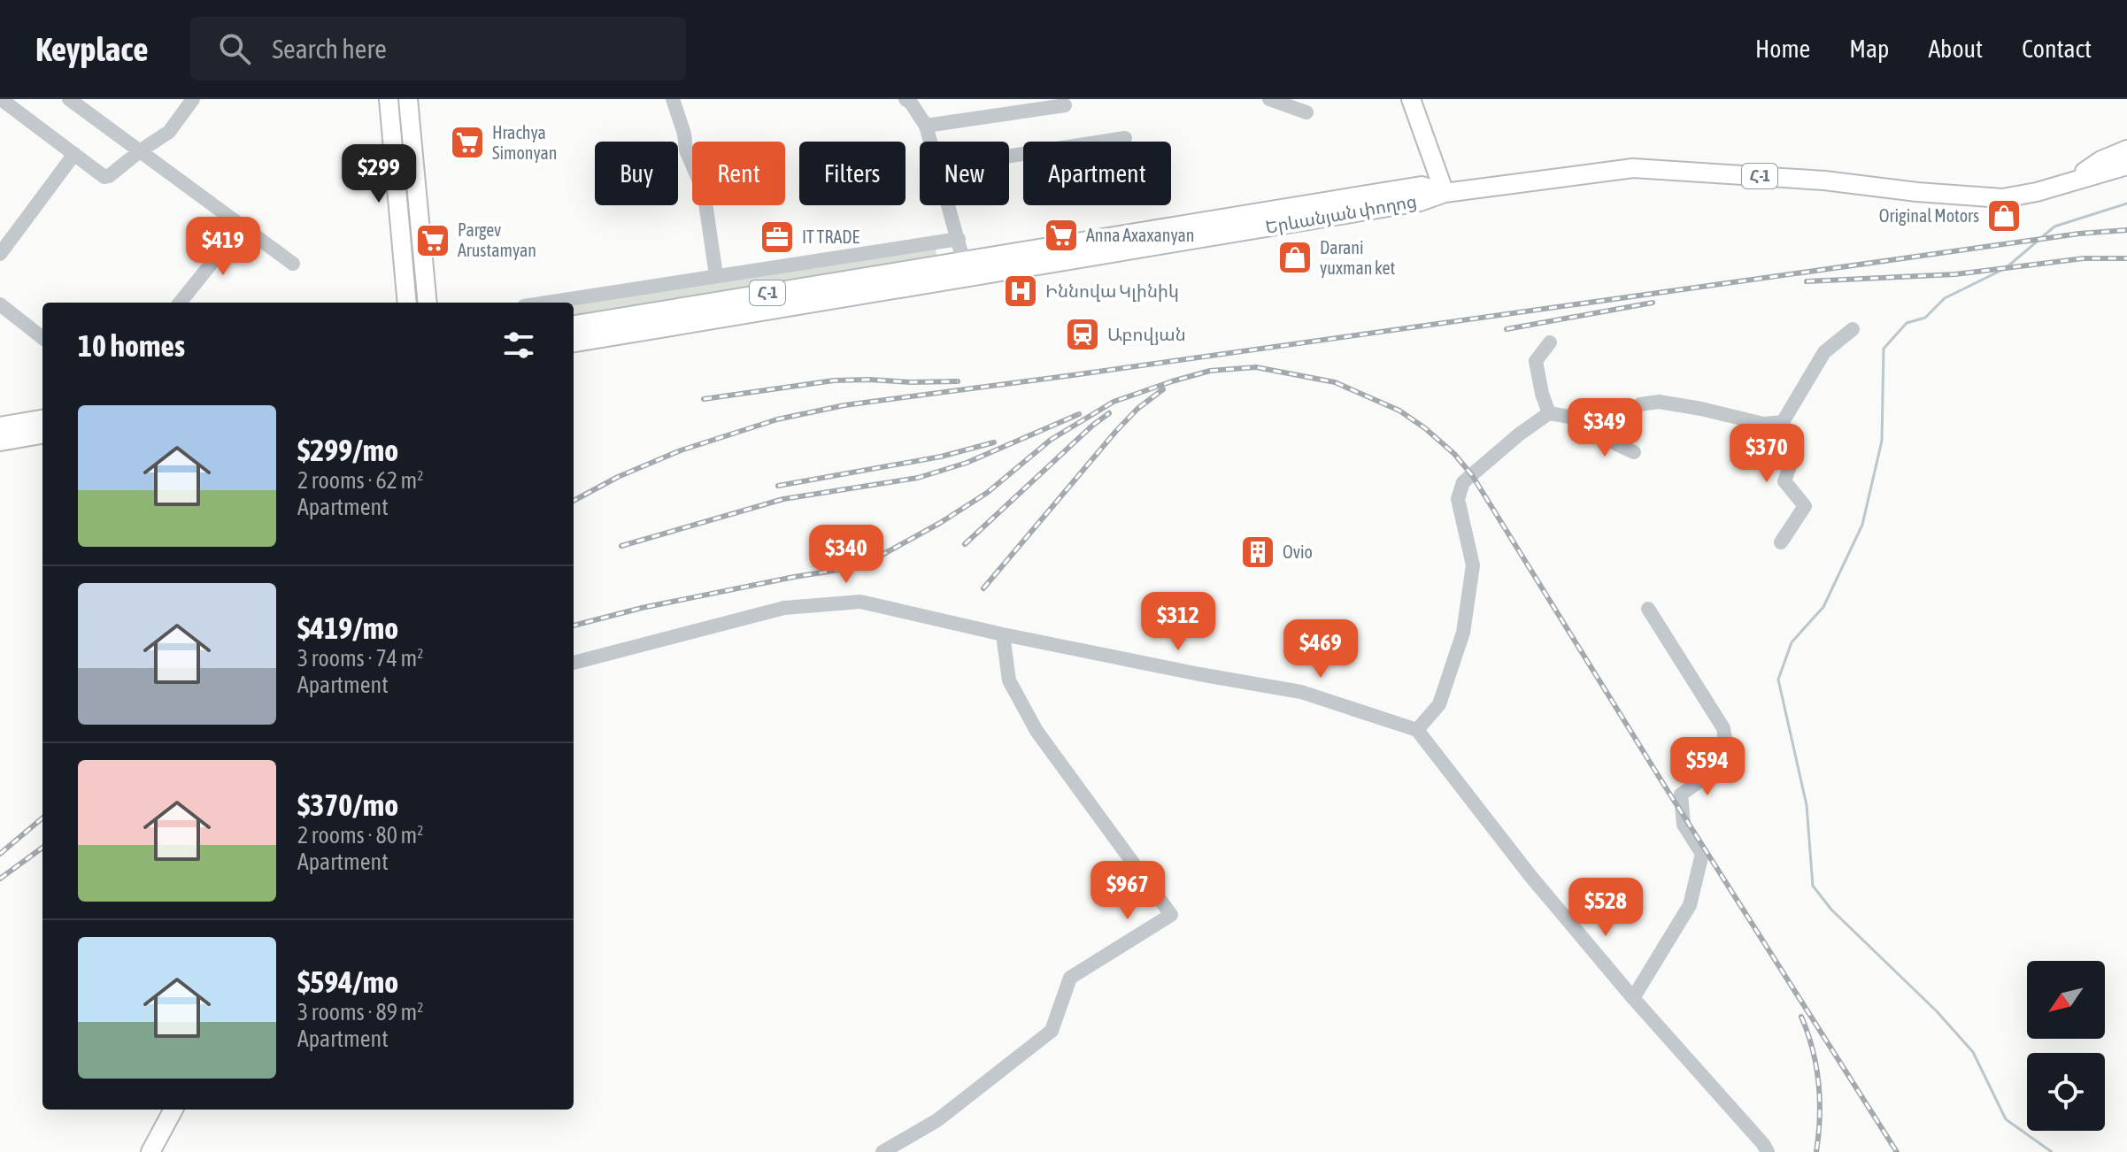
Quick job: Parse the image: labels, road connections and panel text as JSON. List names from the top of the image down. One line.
{"streets":{"main road":["Հ-1","Երևանյան փողոց"]},"crossings":[["Հ-1","Երևանյան փողոց"]],"places":{"supermarket":["Hrachya Simonyan","Anna Axaxanyan","Pargev Arustamyan"],"shop":["Original Motors","Darani yuxman ket"],"office":["IT TRADE"],"hospital":["Իննովա Կլինիկ"],"station":["Աբովյան"],"building":["Ovio"]},"north":"bottom left","page":{"header":"Keyplace","search":"Search here","nav":["Home","Map","About","Contact"],"chip":["Buy","Rent","Filters","New","Apartment"],"price":["$299","$419","$349","$370","$340","$312","$469","$594","$967","$528"],"heading":"10 homes","list":[{"name":"$299/mo","note":"2 rooms · 62 m² · Apartment"},{"name":"$419/mo","note":"3 rooms · 74 m² · Apartment"},{"name":"$370/mo","note":"2 rooms · 80 m² · Apartment"},{"name":"$594/mo","note":"3 rooms · 89 m² · Apartment"}]}}
